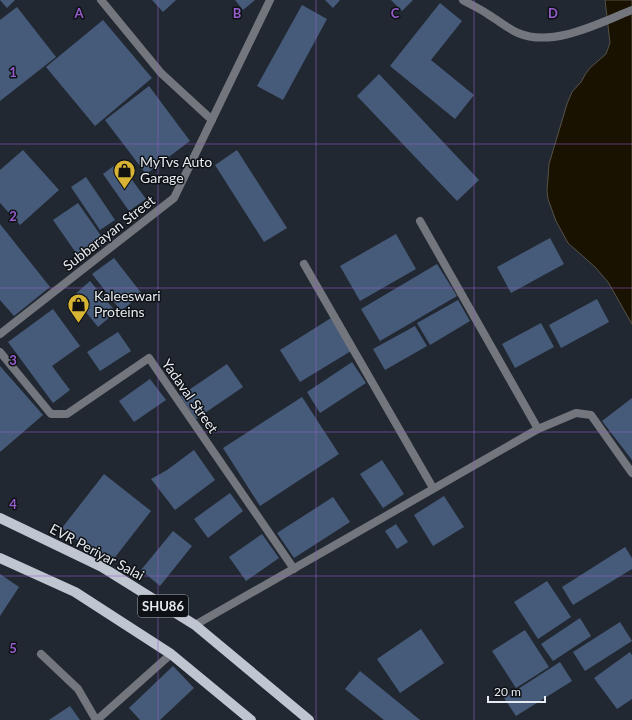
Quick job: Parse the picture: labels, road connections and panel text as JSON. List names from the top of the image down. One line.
{"streets":{"main road":["EVR Periyar Salai","SHU86"],"street":["Subbarayan Street","Yadaval Street"]},"places":{"shop":["MyTvs Auto Garage","Kaleeswari Proteins"]},"scale_bar":"20 m","grid":{"columns":["A","B","C","D"],"rows":["1","2","3","4","5"]}}
